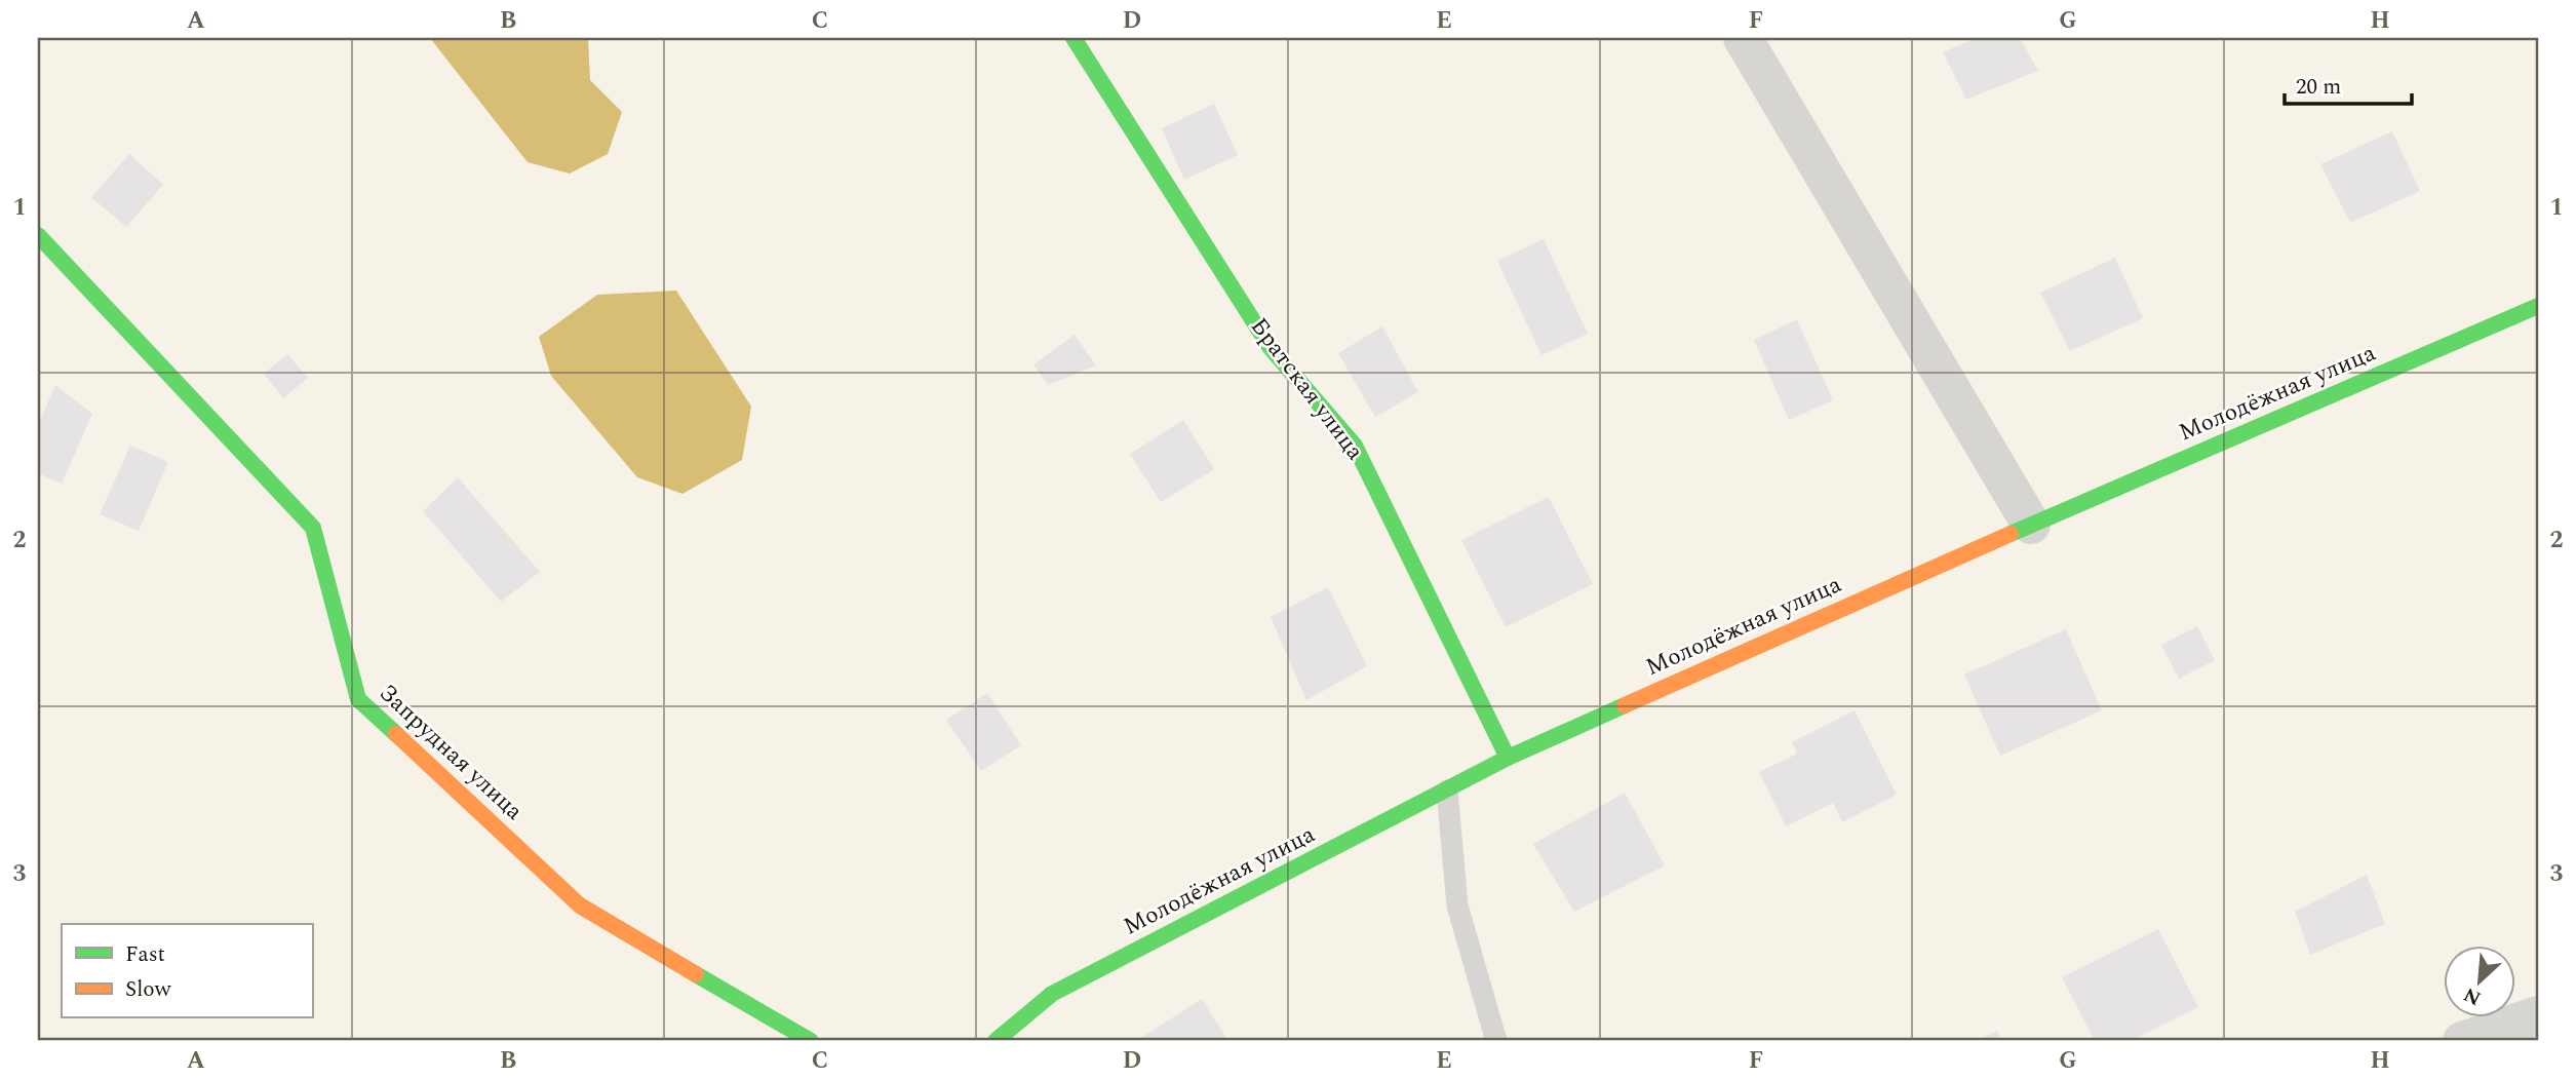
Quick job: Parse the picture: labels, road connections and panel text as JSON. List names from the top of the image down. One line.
{"streets":{"street":["Братская улица","Молодёжная улица","Запрудная улица"]},"crossings":[["Братская улица","Молодёжная улица"]],"legend":["Fast","Slow"],"scale_bar":"20 m","north":"bottom left","grid":{"columns":["A","B","C","D","E","F","G","H"],"rows":["1","2","3"]}}
